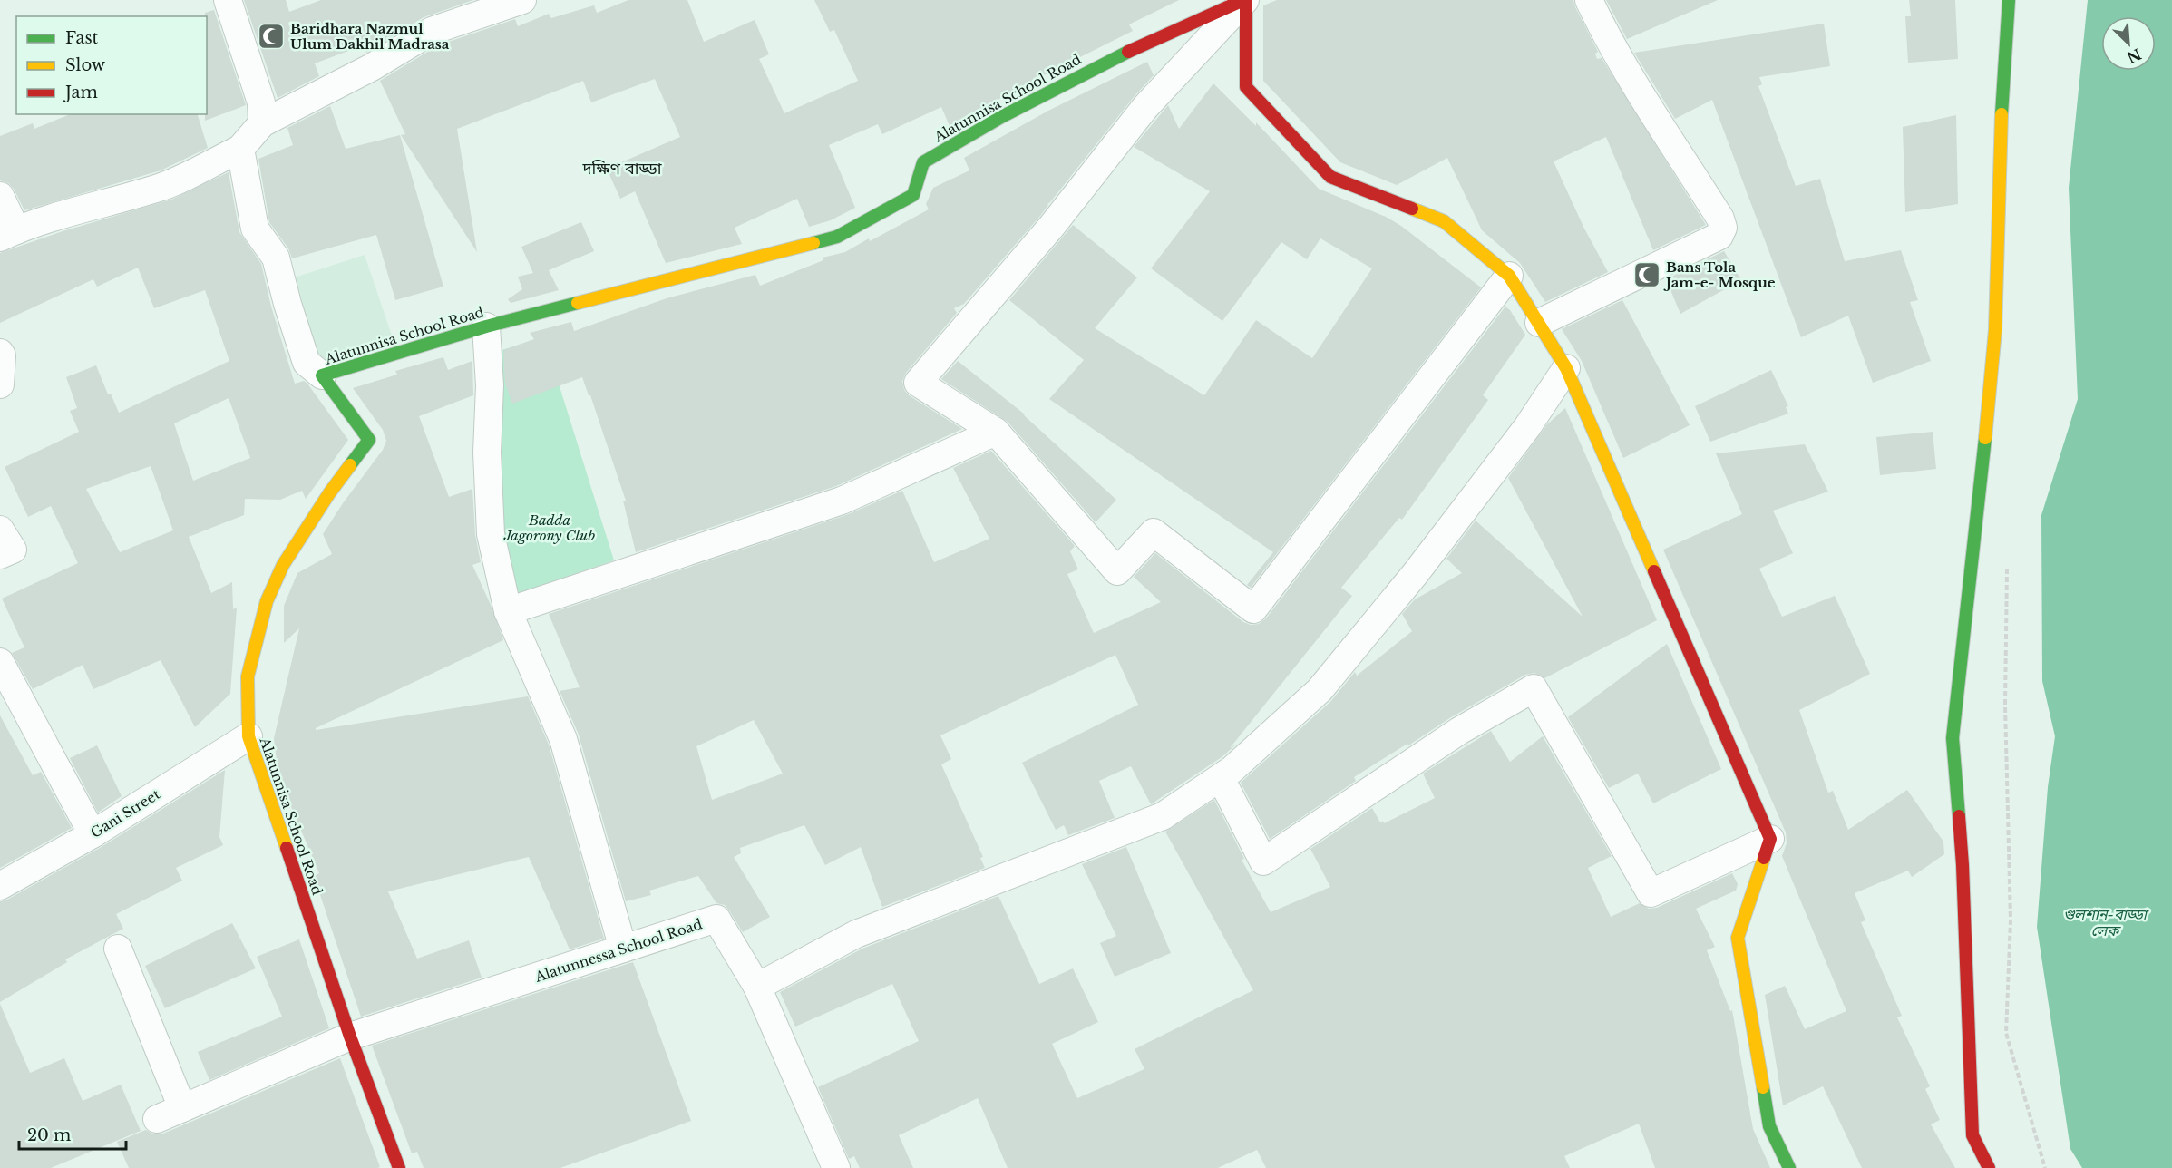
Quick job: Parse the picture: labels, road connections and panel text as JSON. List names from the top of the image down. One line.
{"streets":{"street":["Alatunnisa School Road","Gani Street","Alatunnessa School Road"]},"crossings":[["Alatunnisa School Road","Gani Street"],["Alatunnisa School Road","Alatunnessa School Road"]],"districts":["দক্ষিণ বাড্ডা"],"water":["গুলশান-বাড্ডা লেক"],"parks":["Badda Jagorony Club"],"places":{"mosque":["Baridhara Nazmul Ulum Dakhil Madrasa","Bans Tola Jam-e- Mosque"]},"legend":["Fast","Slow","Jam"],"scale_bar":"20 m","north":"bottom right"}
